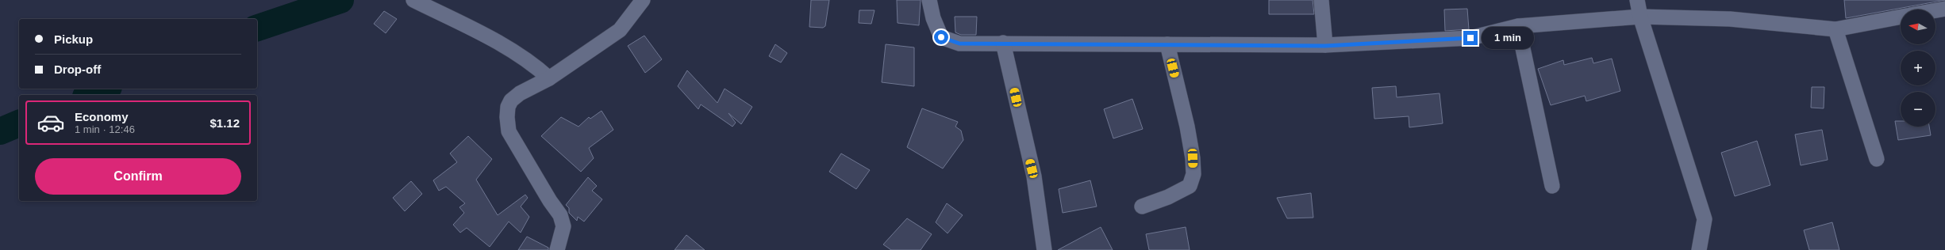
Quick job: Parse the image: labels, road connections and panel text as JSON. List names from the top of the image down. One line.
{"north":"left","page":{"map_buttons":["+","−"],"banner":["Pickup","Drop-off"],"bubble":"1 min","list":[{"name":"Economy","note":"1 min · 12:46","value":"$1.12"}],"buttons":"Confirm"}}
